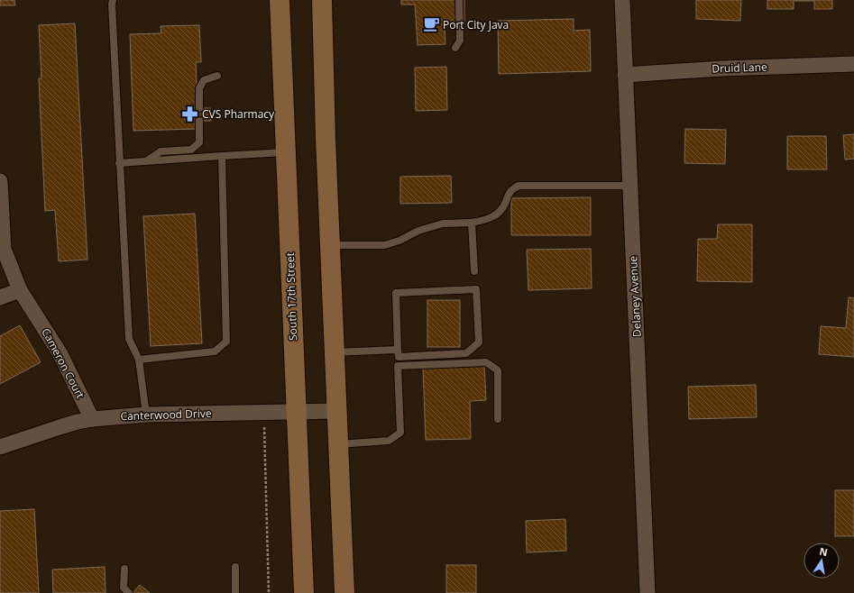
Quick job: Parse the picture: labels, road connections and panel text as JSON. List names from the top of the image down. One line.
{"streets":{"main road":["South 17th Street"],"street":["Druid Lane","Delaney Avenue","Cameron Court","Canterwood Drive"]},"crossings":[["Druid Lane","Delaney Avenue"],["South 17th Street","Canterwood Drive"],["Cameron Court","Canterwood Drive"]],"places":{"cafe":["Port City Java"],"pharmacy":["CVS Pharmacy"]},"north":"top"}
